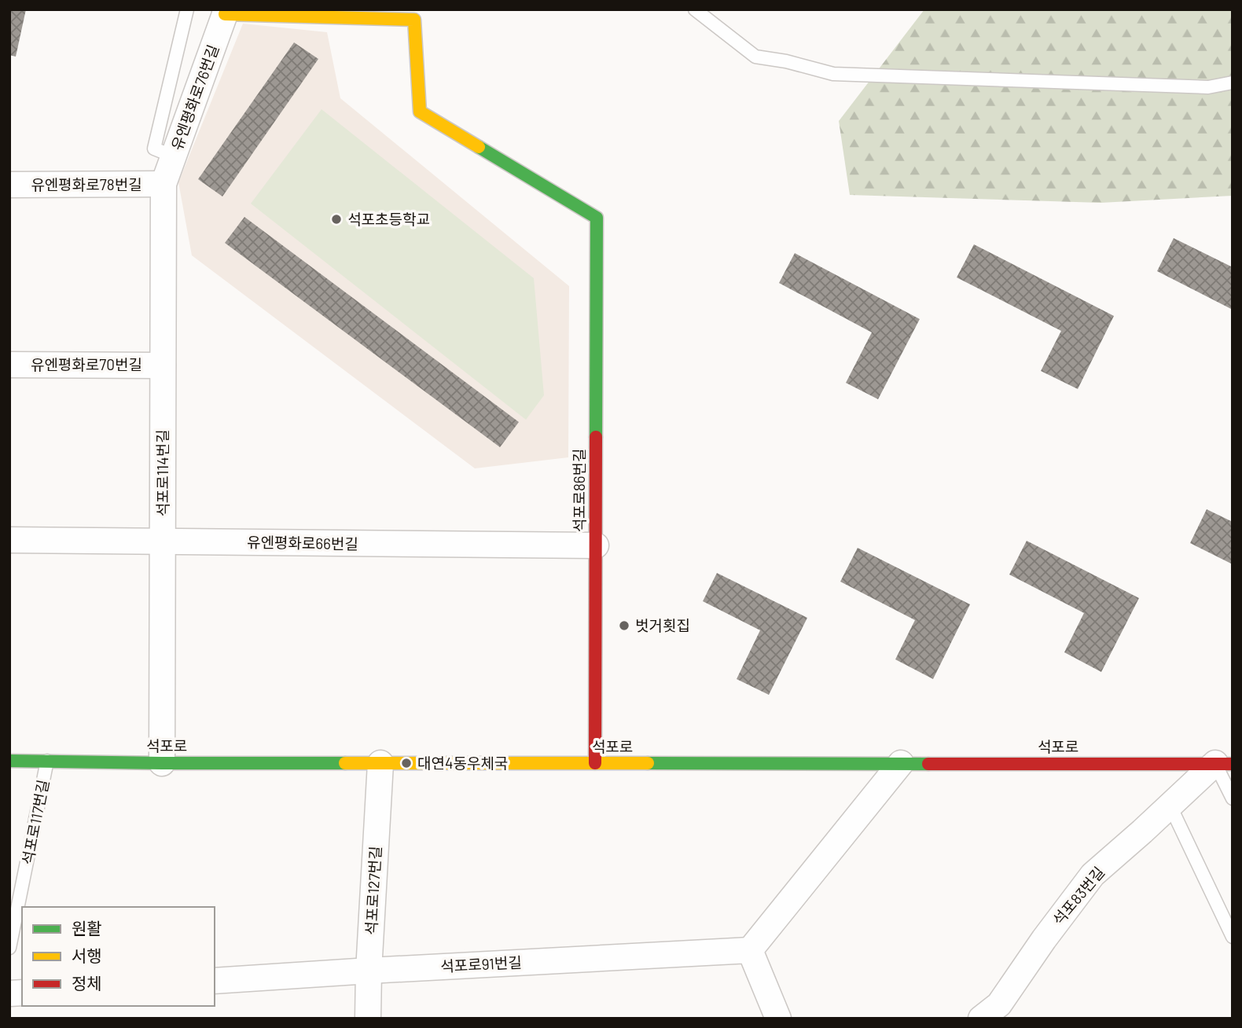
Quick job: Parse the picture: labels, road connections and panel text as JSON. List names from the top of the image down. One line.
{"streets":{"main road":["석포로86번길","석포로"],"street":["유엔평화로76번길","유엔평화로78번길","유엔평화로70번길","석포로114번길","유엔평화로66번길","석포로127번길","석포83번길","석포로91번길"],"lane":["석포로117번길"]},"crossings":[["유엔평화로76번길","유엔평화로78번길"],["유엔평화로76번길","석포로114번길"],["유엔평화로76번길","석포로86번길"],["유엔평화로78번길","석포로114번길"],["유엔평화로70번길","석포로114번길"],["석포로114번길","유엔평화로66번길"],["석포로114번길","석포로"],["석포로86번길","유엔평화로66번길"],["석포로86번길","석포로"],["석포로","석포로117번길"],["석포로","석포로127번길"],["석포로","석포83번길"],["석포로127번길","석포로91번길"]],"places":["석포초등학교","벗거횟집","대연4동우체국"],"legend":["원활","서행","정체"]}
